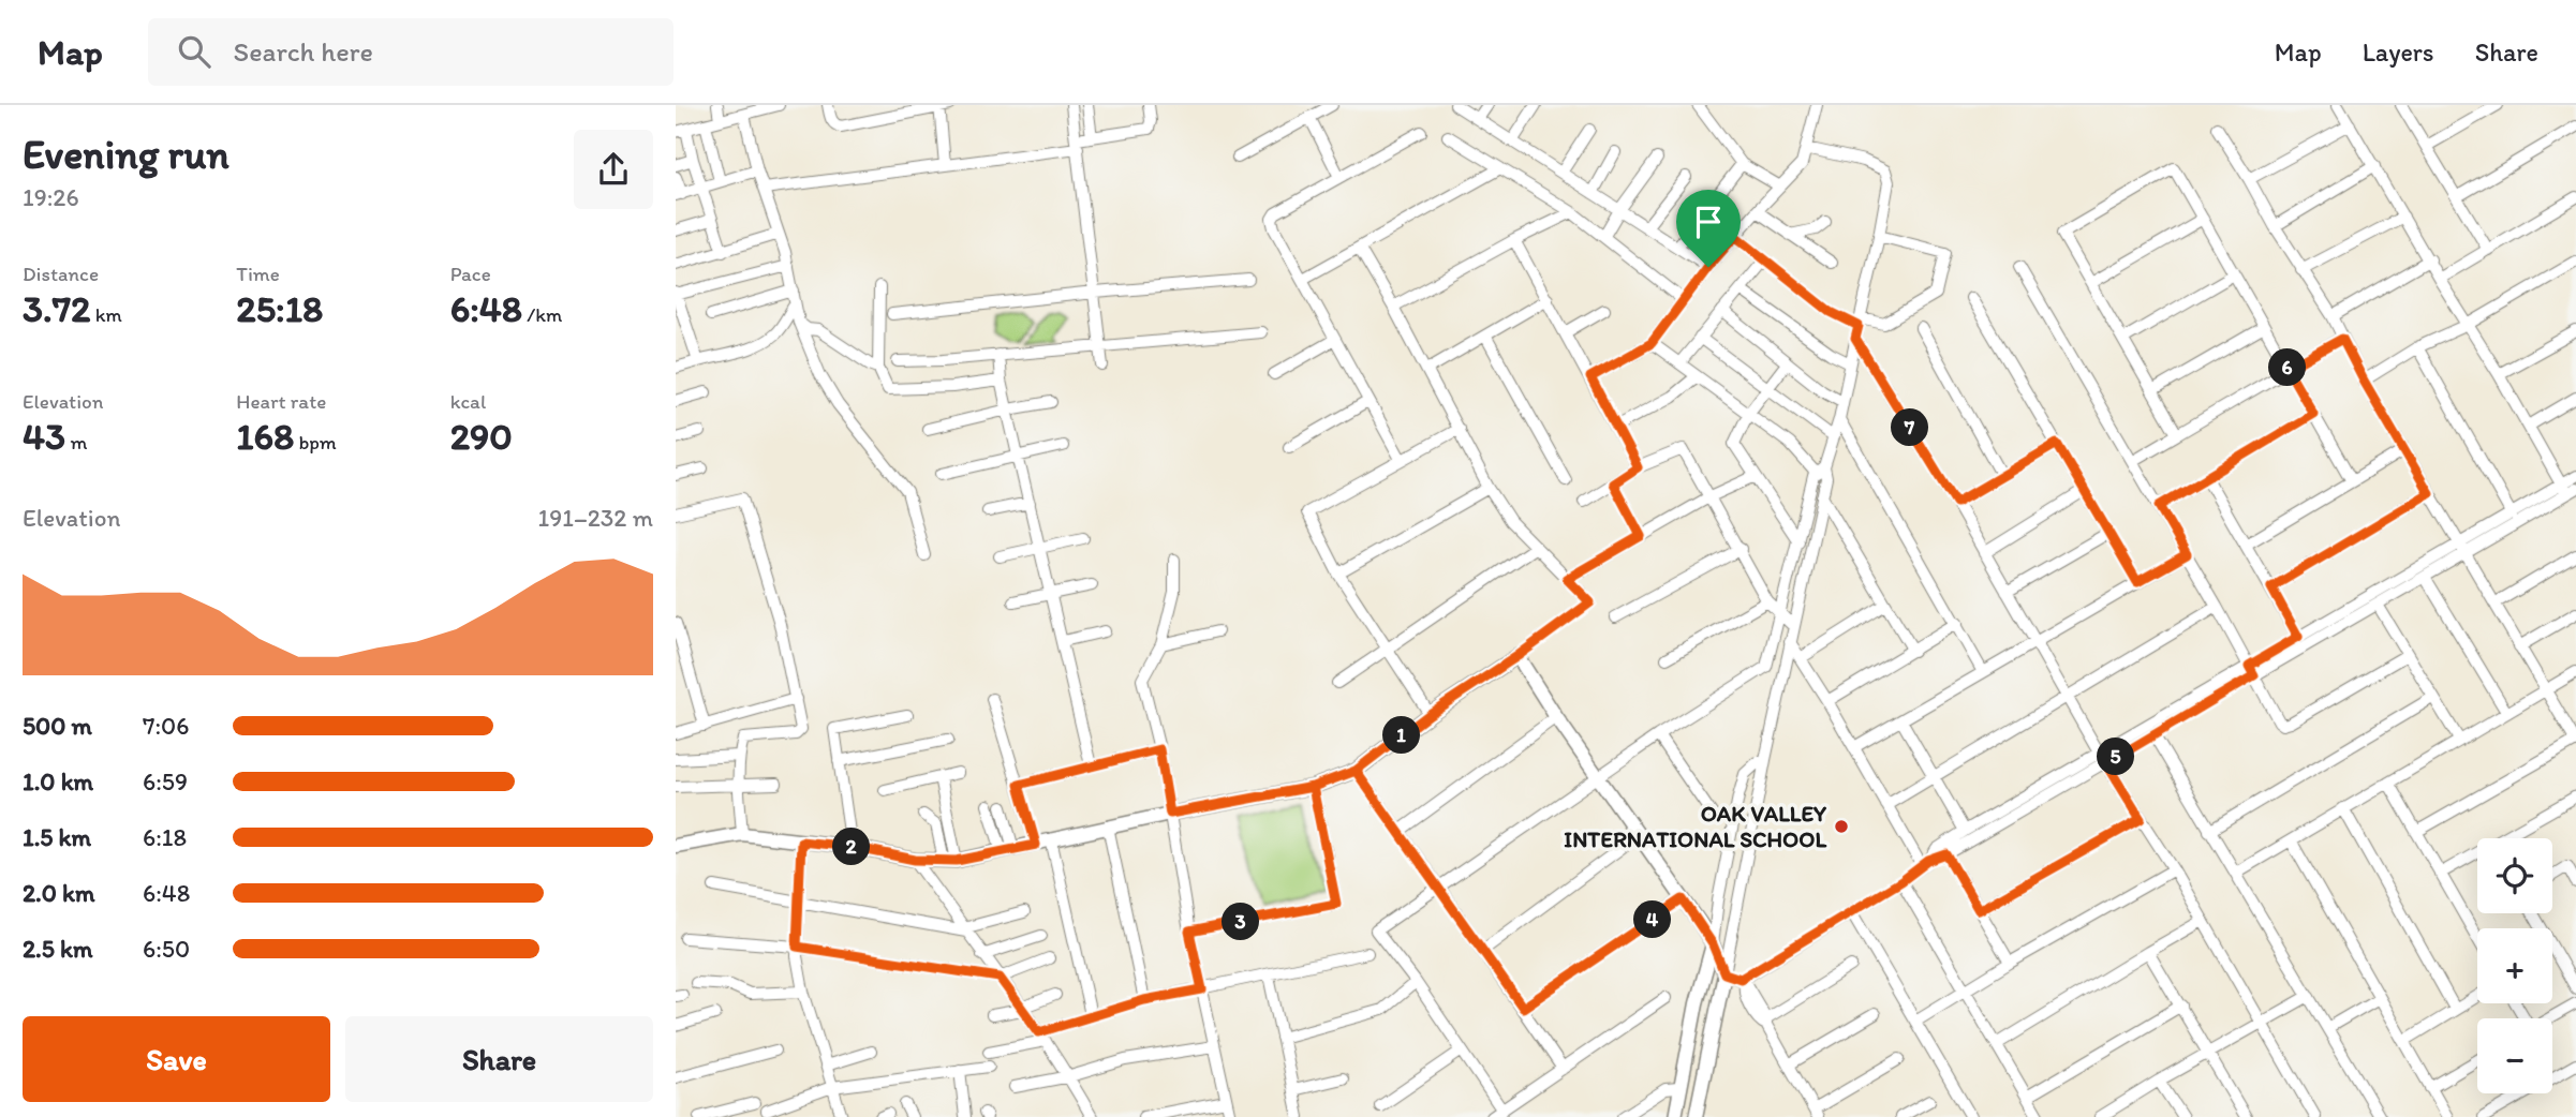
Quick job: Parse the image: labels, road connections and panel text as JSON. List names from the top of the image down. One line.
{"places":["OAK VALLEY INTERNATIONAL SCHOOL"],"page":{"header":"Map","search":"Search here","nav":["Map","Layers","Share"],"heading":["Evening run","19:26"],"stats":[["Distance","3.72 km"],["Time","25:18"],["Pace","6:48 /km"],["Elevation","43 m"],["Heart rate","168 bpm"],["kcal","290"]],"pins":["6","7","1","5","2","4","3"],"chart":["Elevation","191–232 m"],"list":[{"name":"500 m","note":"7:06"},{"name":"1.0 km","note":"6:59"},{"name":"1.5 km","note":"6:18"},{"name":"2.0 km","note":"6:48"},{"name":"2.5 km","note":"6:50"}],"map_buttons":["+","−"],"buttons":["Save","Share"]}}
